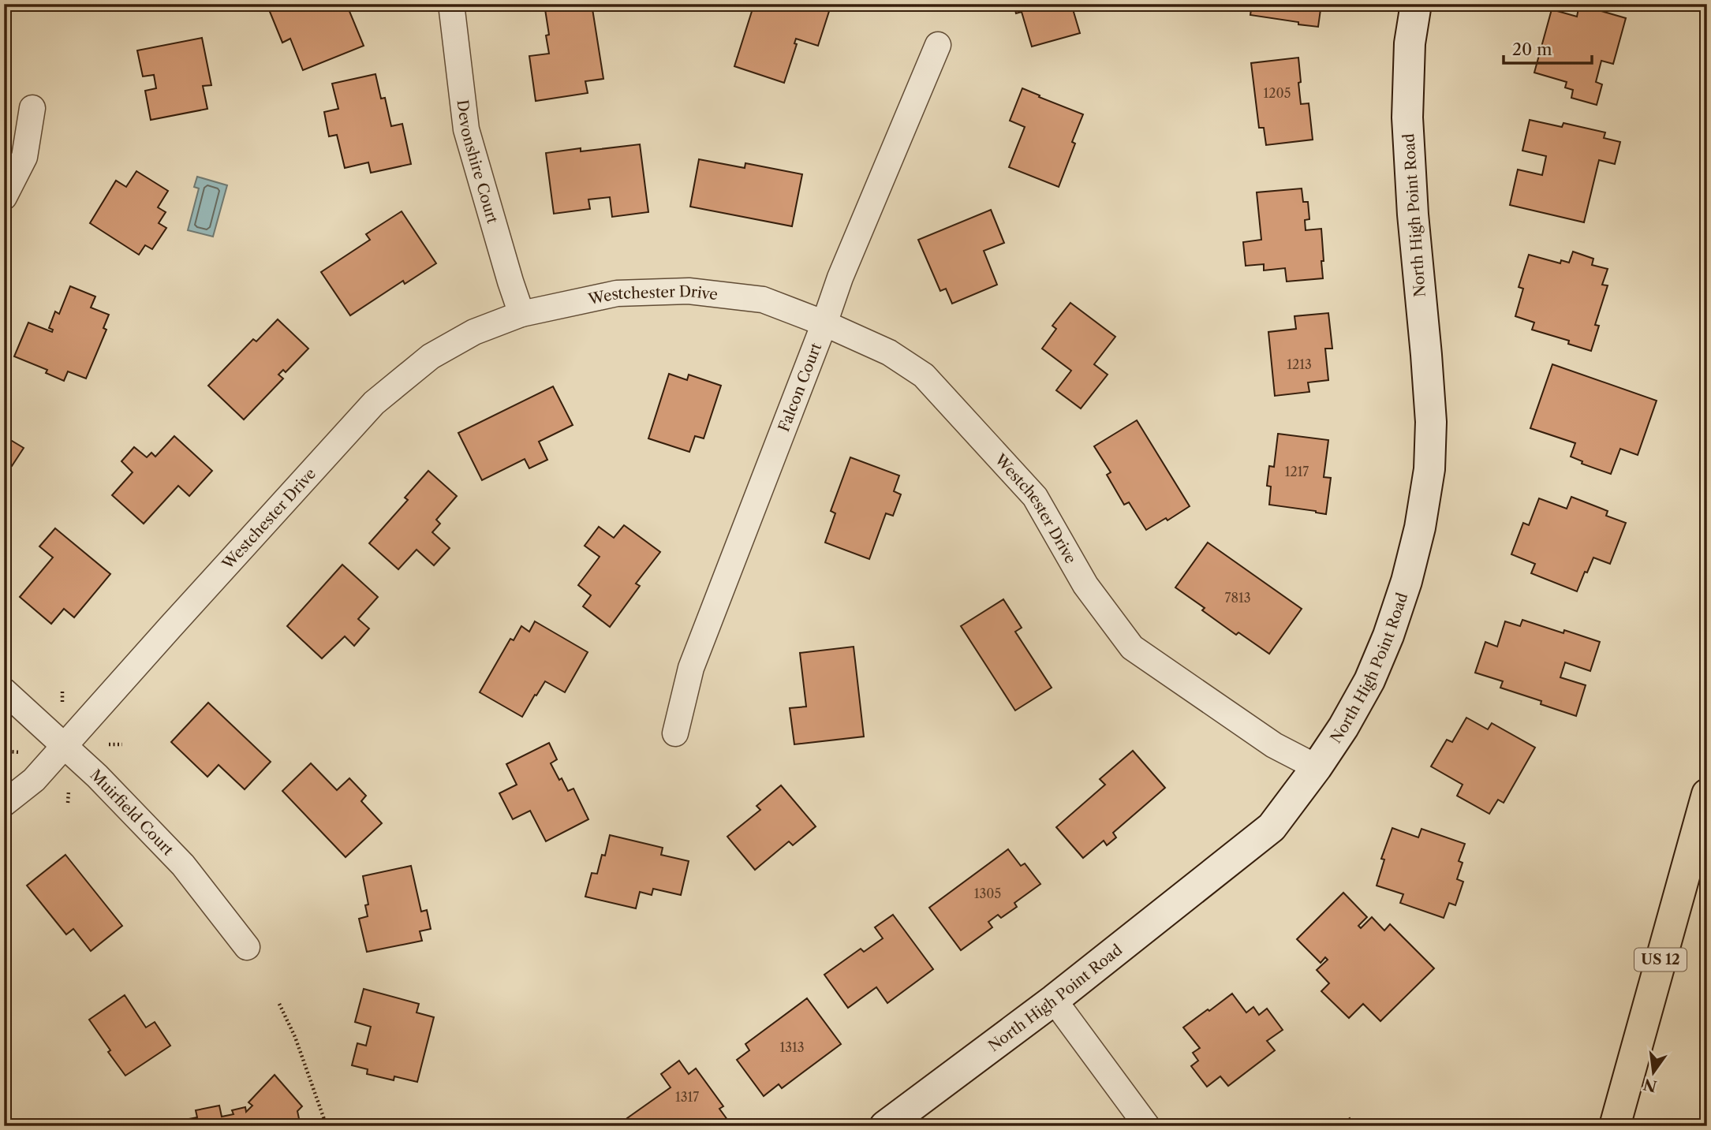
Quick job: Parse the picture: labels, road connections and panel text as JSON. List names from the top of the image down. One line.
{"streets":{"highway":["US 12"],"street":["Devonshire Court","North High Point Road","Westchester Drive","Falcon Court","Muirfield Court"]},"crossings":[["Devonshire Court","Westchester Drive"],["North High Point Road","Westchester Drive"],["Westchester Drive","Falcon Court"],["Westchester Drive","Muirfield Court"]],"house_numbers":["1205","1213","1217","7813","1305","1313","1317"],"scale_bar":"20 m","north":"bottom"}
